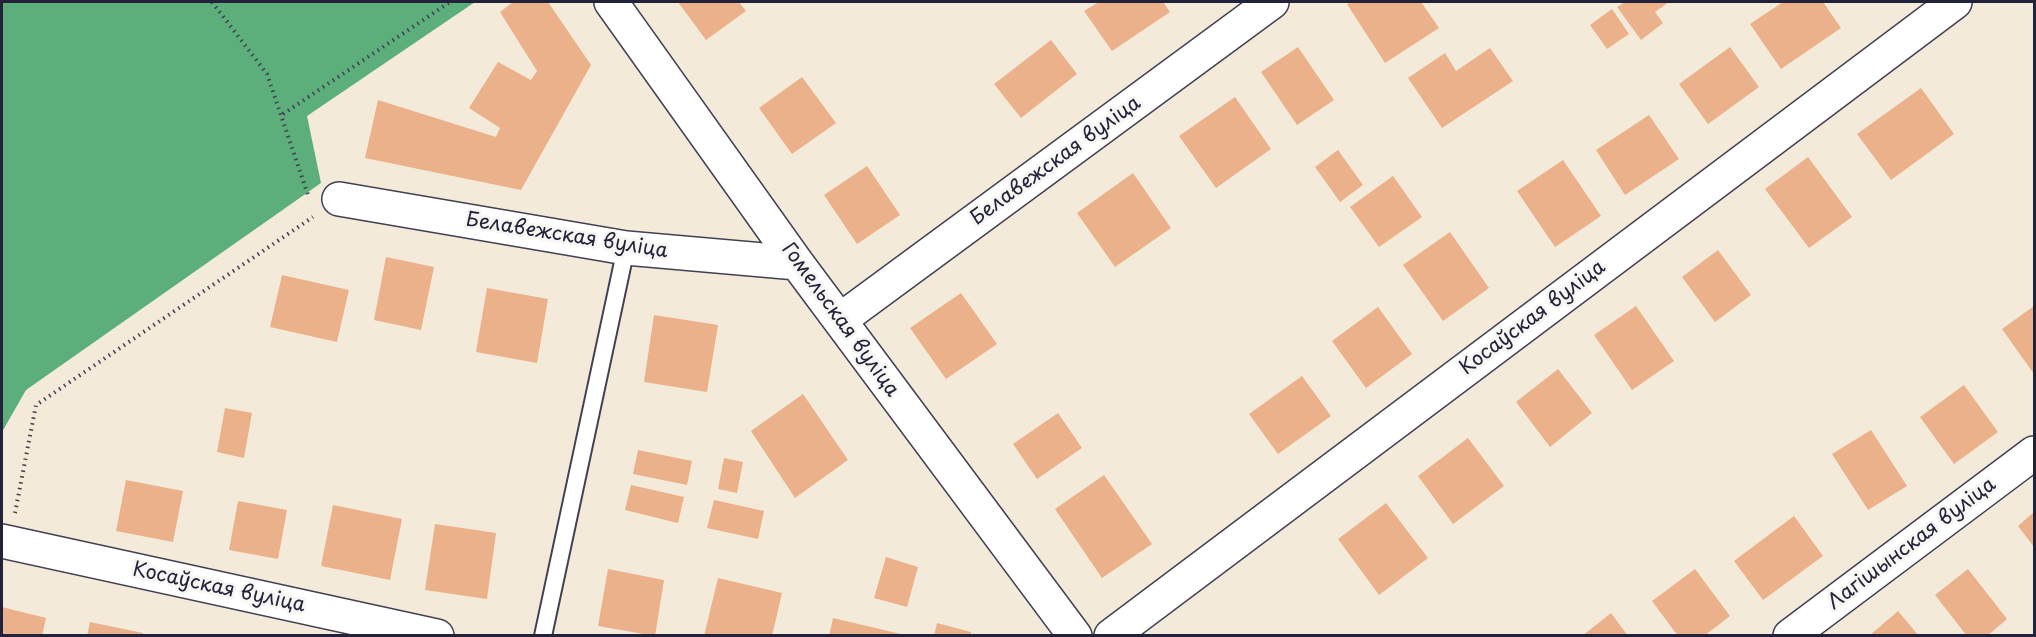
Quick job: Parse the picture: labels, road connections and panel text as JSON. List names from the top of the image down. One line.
{"streets":{"street":["Белавежская вуліца","Косаўская вуліца","Гомельская вуліца","Лагішынская вуліца"]},"crossings":[["Белавежская вуліца","Гомельская вуліца"]]}
